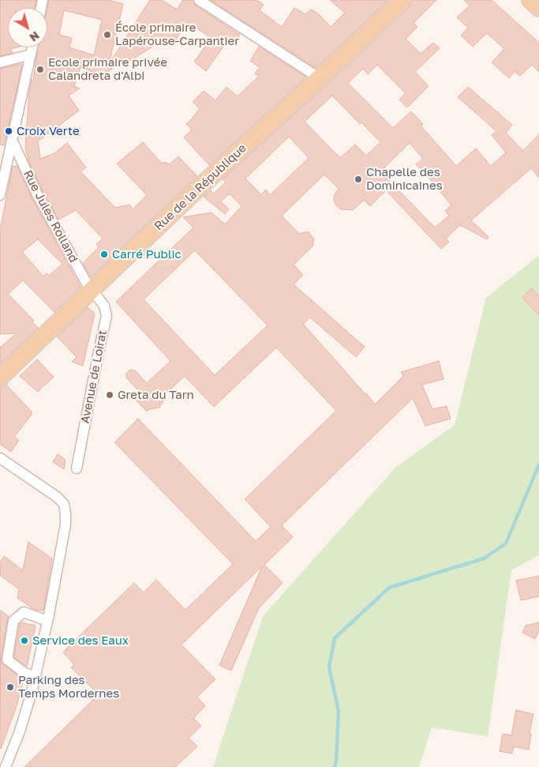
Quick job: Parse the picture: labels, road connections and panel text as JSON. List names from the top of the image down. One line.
{"streets":{"main road":["Rue de la République"],"street":["Rue Jules Rolland","Avenue de Loirat"]},"crossings":[["Rue de la République","Rue Jules Rolland"],["Rue de la République","Avenue de Loirat"],["Rue Jules Rolland","Avenue de Loirat"]],"places":["École primaire Lapérouse-Carpantier","Ecole primaire privée Calandreta d'Albi","Croix Verte","Chapelle des Dominicaines","Carré Public","Greta du Tarn","Service des Eaux","Parking des Temps Mordernes"],"north":"bottom right"}
